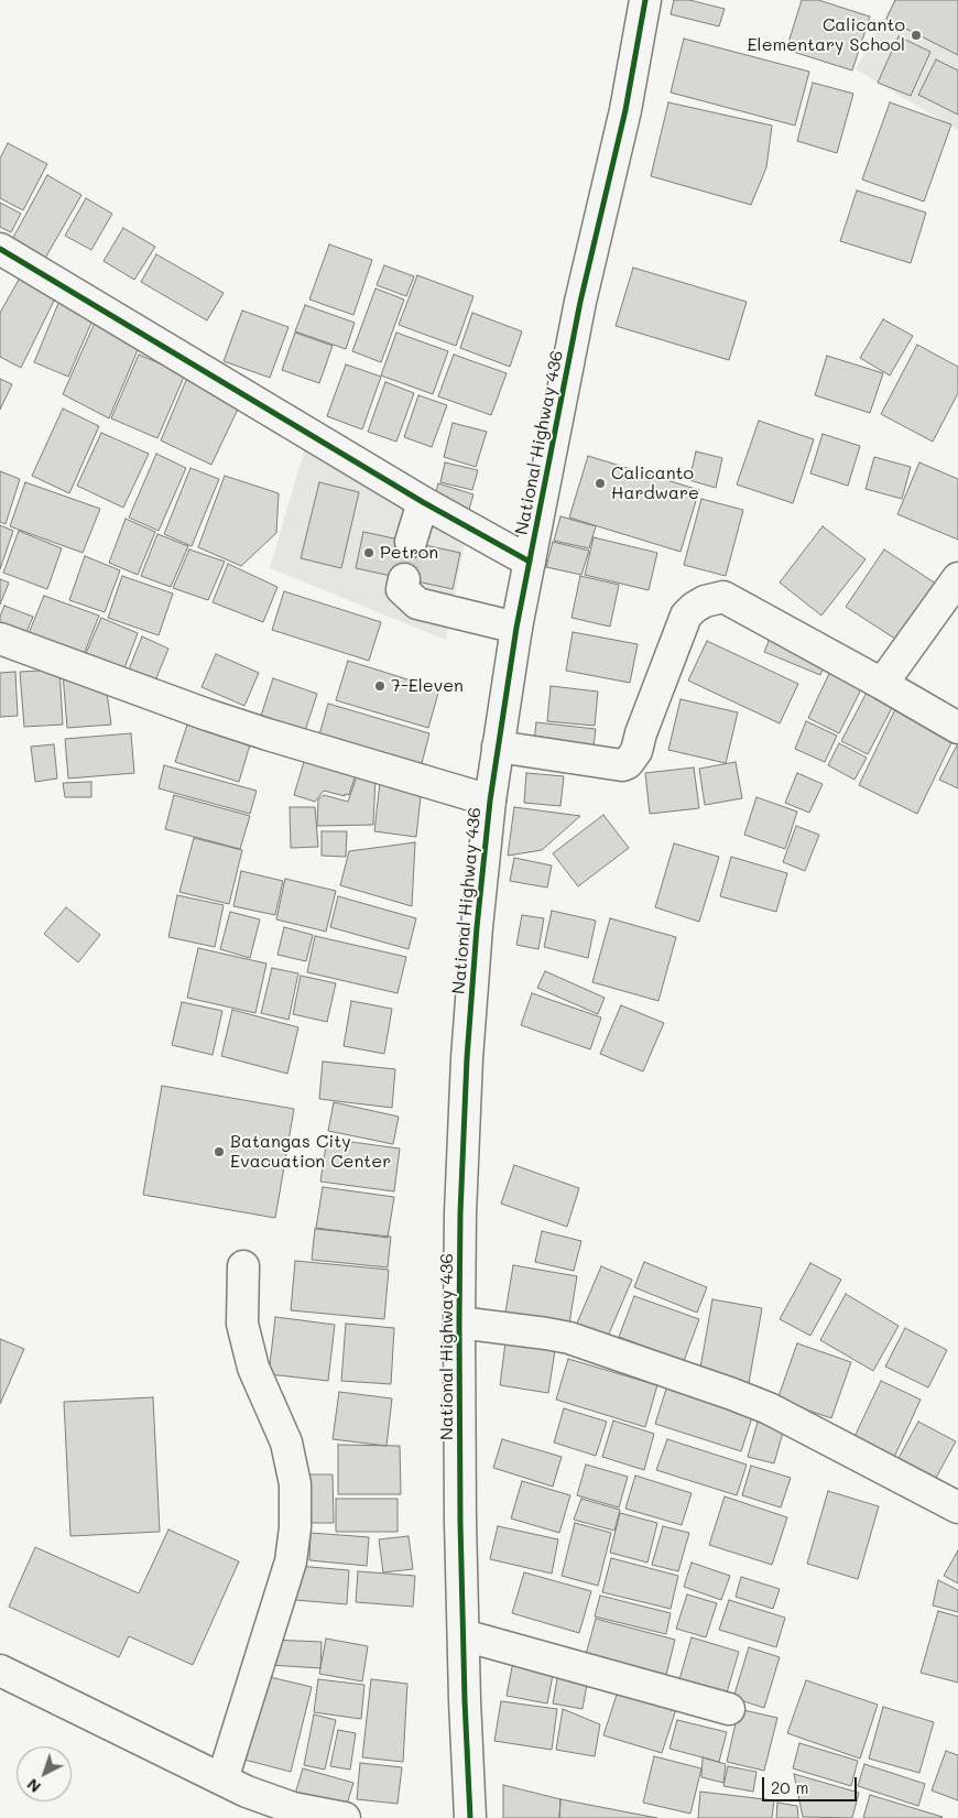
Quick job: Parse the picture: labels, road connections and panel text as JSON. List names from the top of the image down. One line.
{"streets":{"street":["National Highway 436"]},"places":["Calicanto Elementary School","Calicanto Hardware","Petron","7-Eleven","Batangas City Evacuation Center"],"scale_bar":"20 m","north":"bottom left"}
